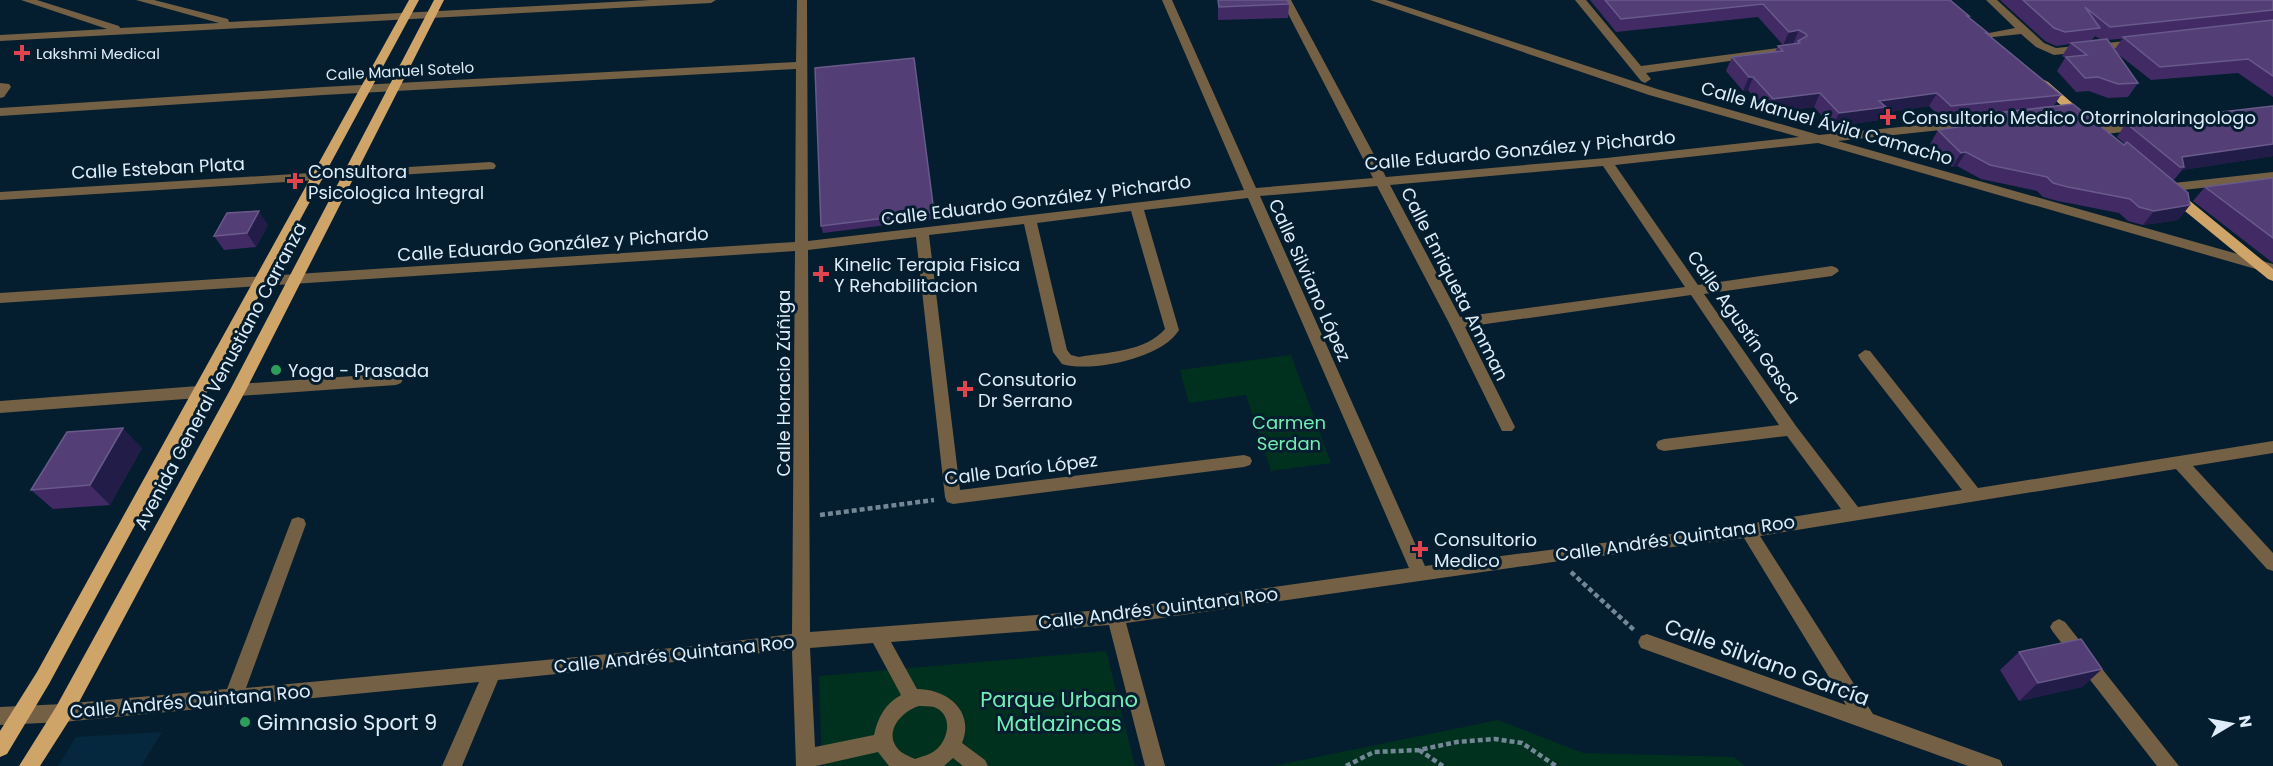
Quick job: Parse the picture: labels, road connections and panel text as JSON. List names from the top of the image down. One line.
{"streets":{"main road":["Avenida General Venustiano Carranza"],"street":["Calle Manuel Sotelo","Calle Manuel Ávila Camacho","Calle Eduardo González y Pichardo","Calle Esteban Plata","Calle Silviano López","Calle Enriqueta Amman","Calle Agustín Gasca","Calle Horacio Zúñiga","Calle Darío López","Calle Andrés Quintana Roo","Calle Silviano García"]},"crossings":[["Calle Manuel Sotelo","Avenida General Venustiano Carranza"],["Calle Manuel Sotelo","Calle Horacio Zúñiga"],["Calle Manuel Ávila Camacho","Calle Eduardo González y Pichardo"],["Calle Eduardo González y Pichardo","Calle Silviano López"],["Calle Eduardo González y Pichardo","Calle Enriqueta Amman"],["Calle Eduardo González y Pichardo","Calle Agustín Gasca"],["Calle Eduardo González y Pichardo","Avenida General Venustiano Carranza"],["Calle Eduardo González y Pichardo","Calle Horacio Zúñiga"],["Calle Esteban Plata","Avenida General Venustiano Carranza"],["Calle Silviano López","Calle Andrés Quintana Roo"],["Calle Agustín Gasca","Calle Andrés Quintana Roo"],["Avenida General Venustiano Carranza","Calle Andrés Quintana Roo"],["Calle Horacio Zúñiga","Calle Darío López"],["Calle Horacio Zúñiga","Calle Andrés Quintana Roo"],["Calle Andrés Quintana Roo","Calle Silviano García"]],"parks":["Carmen Serdan","Parque Urbano Matlazincas"],"places":{"health":["Lakshmi Medical","Consultorio Medico Otorrinolaringologo","Consultora Psicologica Integral","Kinelic Terapia Fisica Y Rehabilitacion","Consutorio Dr Serrano","Consultorio Medico"],"other":["Yoga - Prasada","Gimnasio Sport 9"]},"north":"right"}
